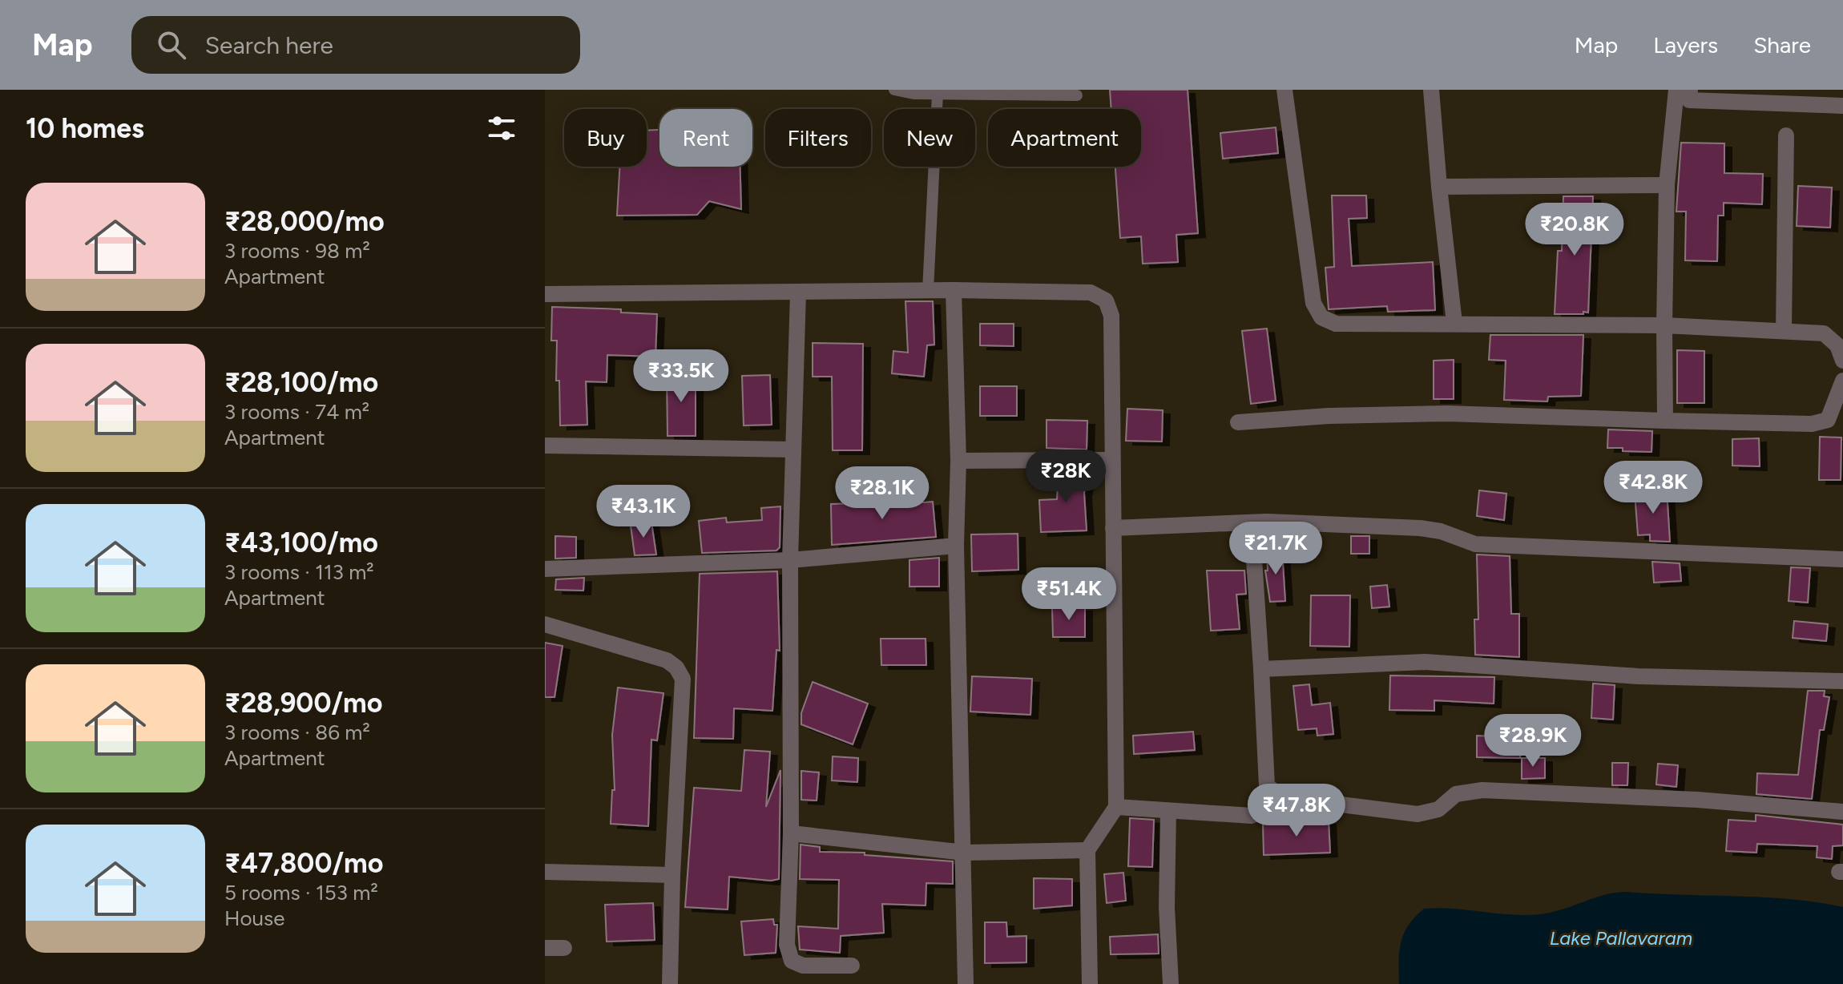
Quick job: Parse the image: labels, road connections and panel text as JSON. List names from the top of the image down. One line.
{"water":["Lake Pallavaram"],"page":{"header":"Map","search":"Search here","nav":["Map","Layers","Share"],"heading":"10 homes","chip":["Buy","Rent","Filters","New","Apartment"],"list":[{"name":"₹28,000/mo","note":"3 rooms · 98 m² · Apartment"},{"name":"₹28,100/mo","note":"3 rooms · 74 m² · Apartment"},{"name":"₹43,100/mo","note":"3 rooms · 113 m² · Apartment"},{"name":"₹28,900/mo","note":"3 rooms · 86 m² · Apartment"},{"name":"₹47,800/mo","note":"5 rooms · 153 m² · House"}],"price":["₹20.8K","₹33.5K","₹28K","₹42.8K","₹28.1K","₹43.1K","₹21.7K","₹51.4K","₹28.9K","₹47.8K"]}}
